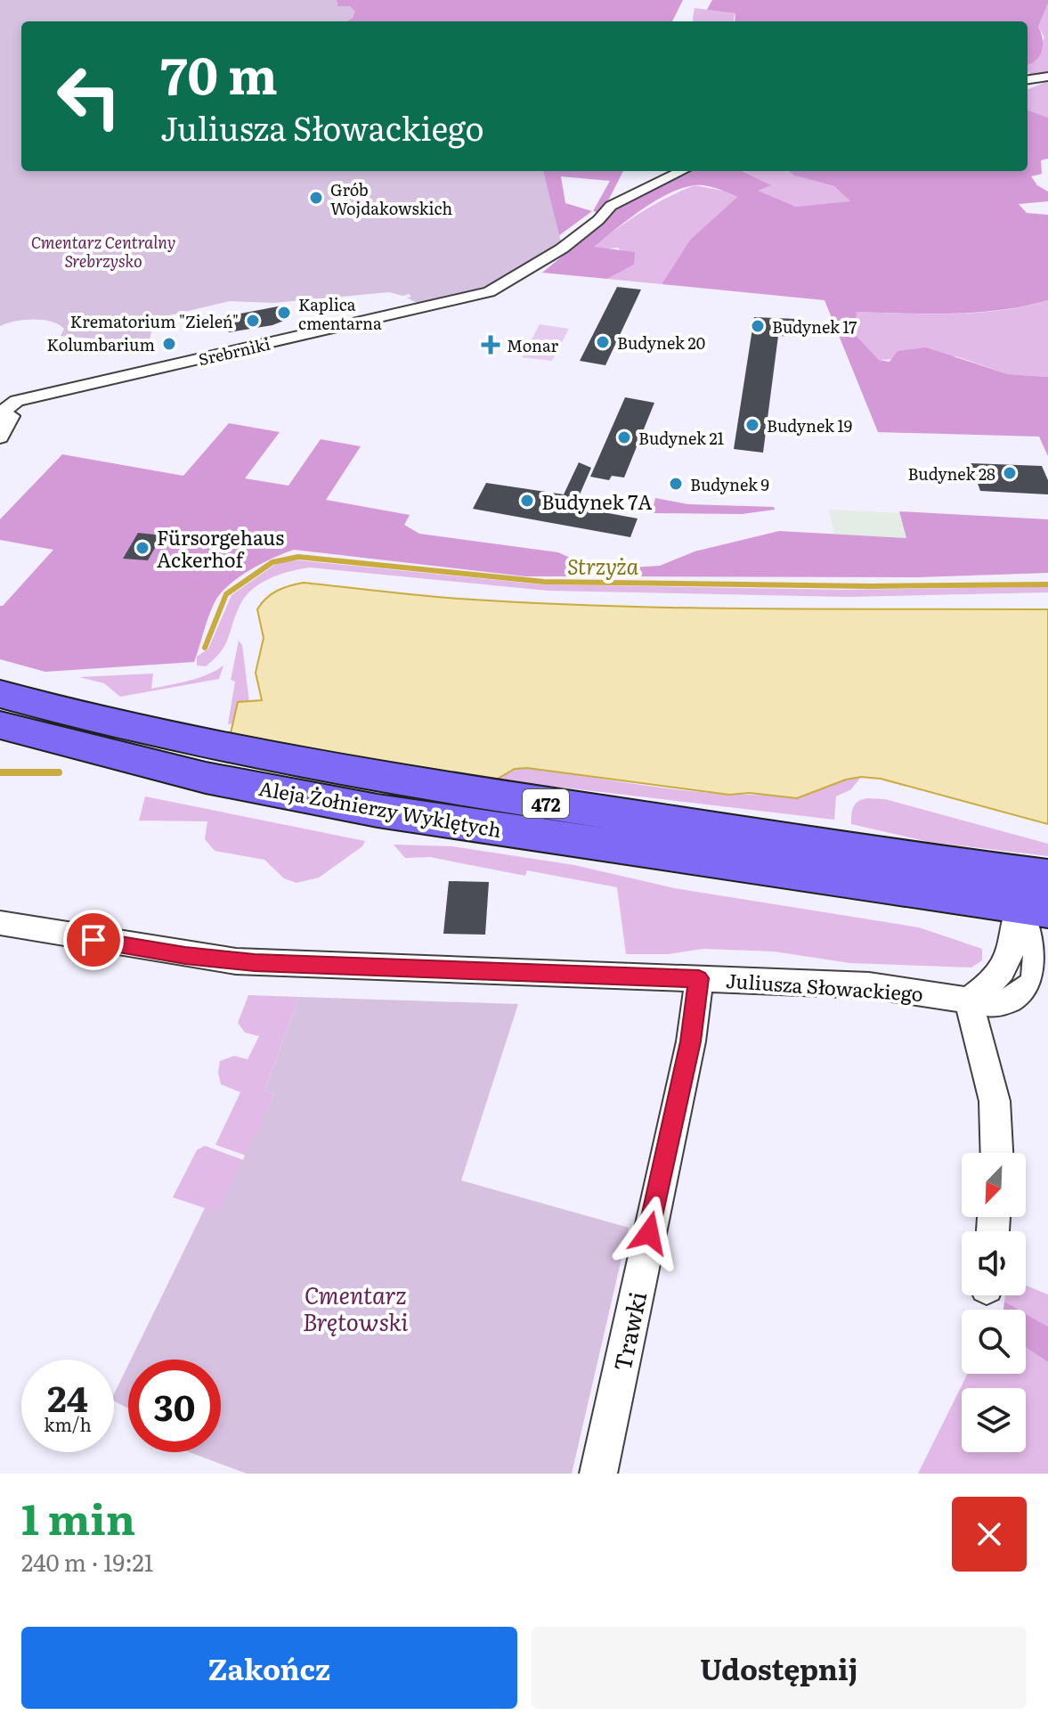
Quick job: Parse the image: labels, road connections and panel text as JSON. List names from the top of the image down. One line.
{"streets":{"main road":["472","Aleja Żołnierzy Wyklętych"],"street":["Srebrniki","Juliusza Słowackiego","Trawki"]},"crossings":[["Aleja Żołnierzy Wyklętych","Juliusza Słowackiego"],["Juliusza Słowackiego","Trawki"]],"water":["Strzyża"],"parks":["Cmentarz Centralny Srebrzysko","Cmentarz Brętowski"],"places":{"other":["Grób Wojdakowskich","Kaplica cmentarna","Krematorium \"Zieleń\"","Budynek 17","Budynek 20","Kolumbarium","Budynek 19","Budynek 21","Budynek 28","Budynek 9","Budynek 7A","Fürsorgehaus Ackerhof"],"health":["Monar"]},"north":"bottom left","page":{"turn":["70 m","Juliusza Słowackiego"],"speed":"24 km/h","limit":"30","heading":["1 min","240 m · 19:21"],"buttons":["Zakończ","Udostępnij"]}}
